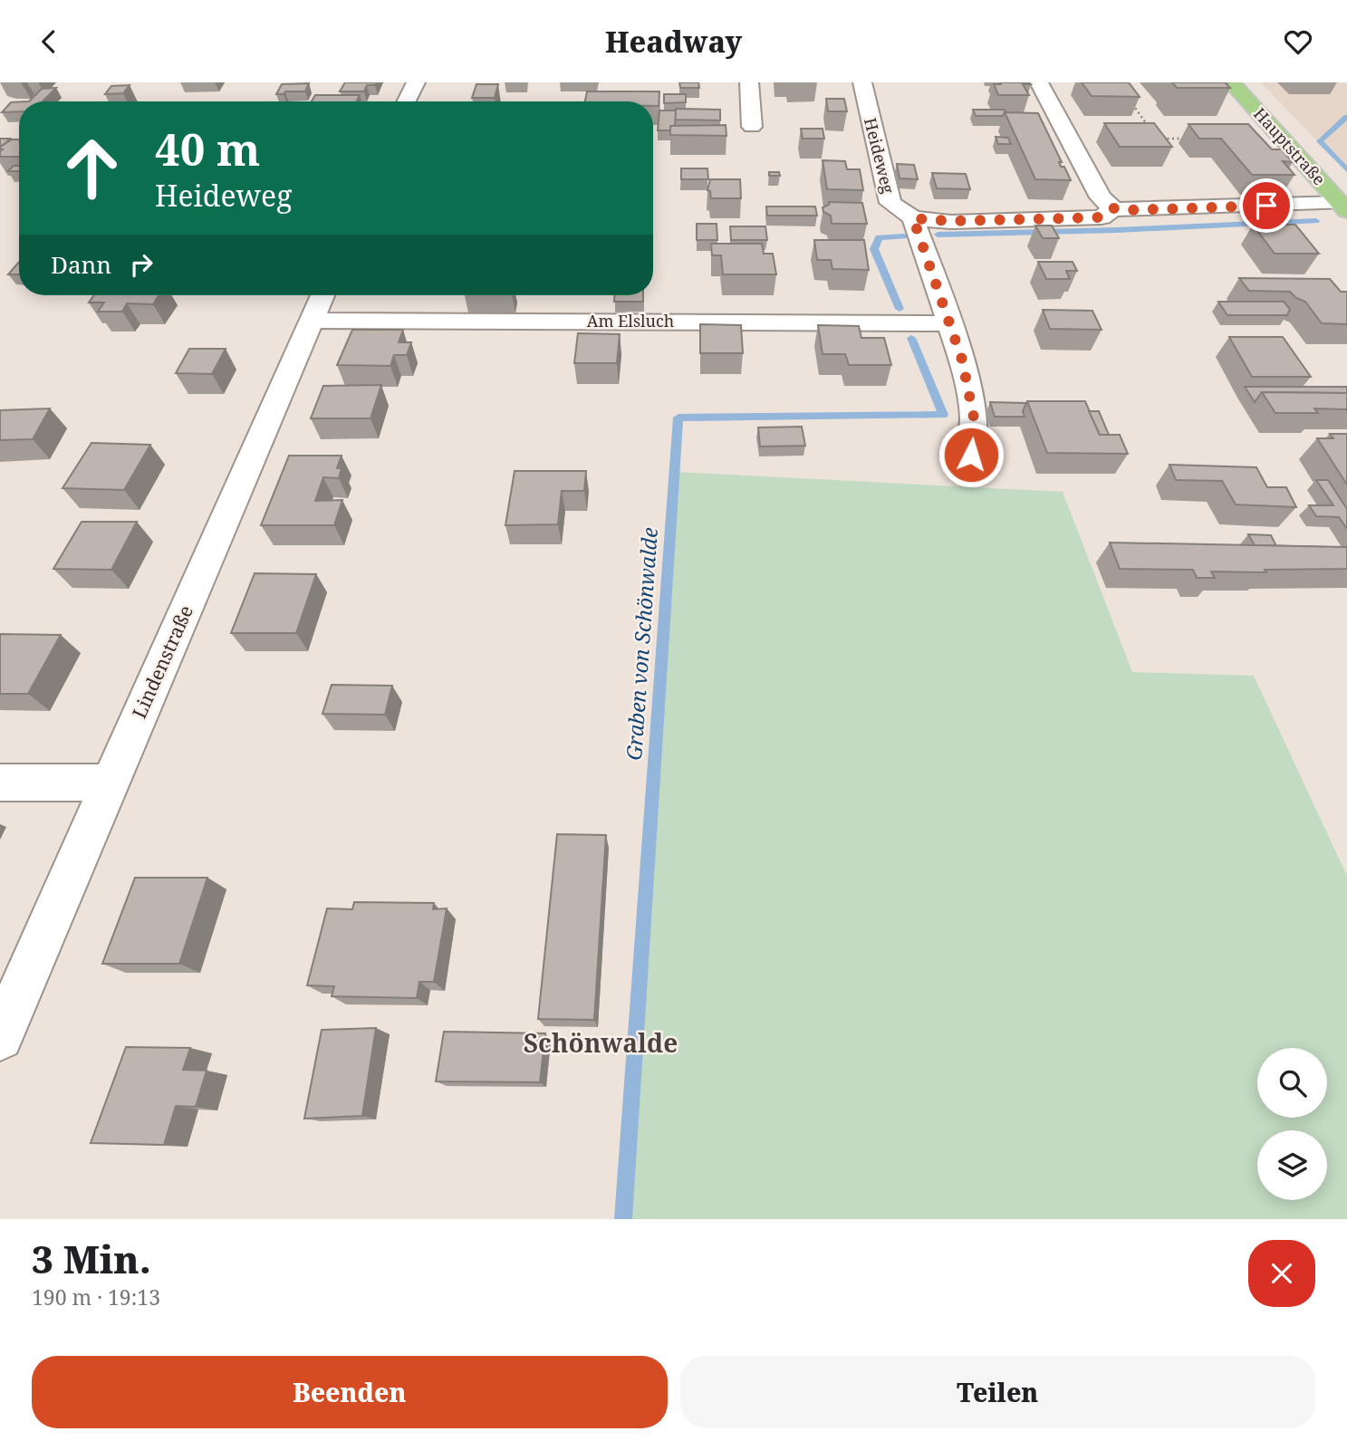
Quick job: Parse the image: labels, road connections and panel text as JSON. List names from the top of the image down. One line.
{"streets":{"main road":["Hauptstraße"],"street":["Heideweg","Am Elsluch","Lindenstraße"]},"crossings":[["Am Elsluch","Lindenstraße"]],"districts":["Schönwalde"],"water":["Graben von Schönwalde"],"page":{"header":"Headway","turn":["40 m","Heideweg"],"then":"Dann","heading":["3 Min.","190 m · 19:13"],"buttons":["Beenden","Teilen"]}}
